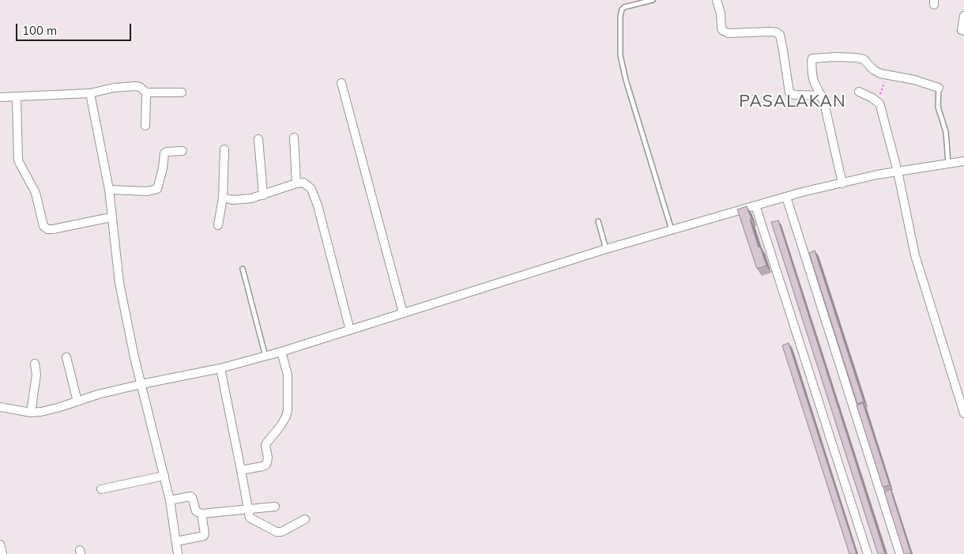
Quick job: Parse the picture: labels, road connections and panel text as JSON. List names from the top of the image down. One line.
{"districts":["PASALAKAN"],"scale_bar":"100 m"}
